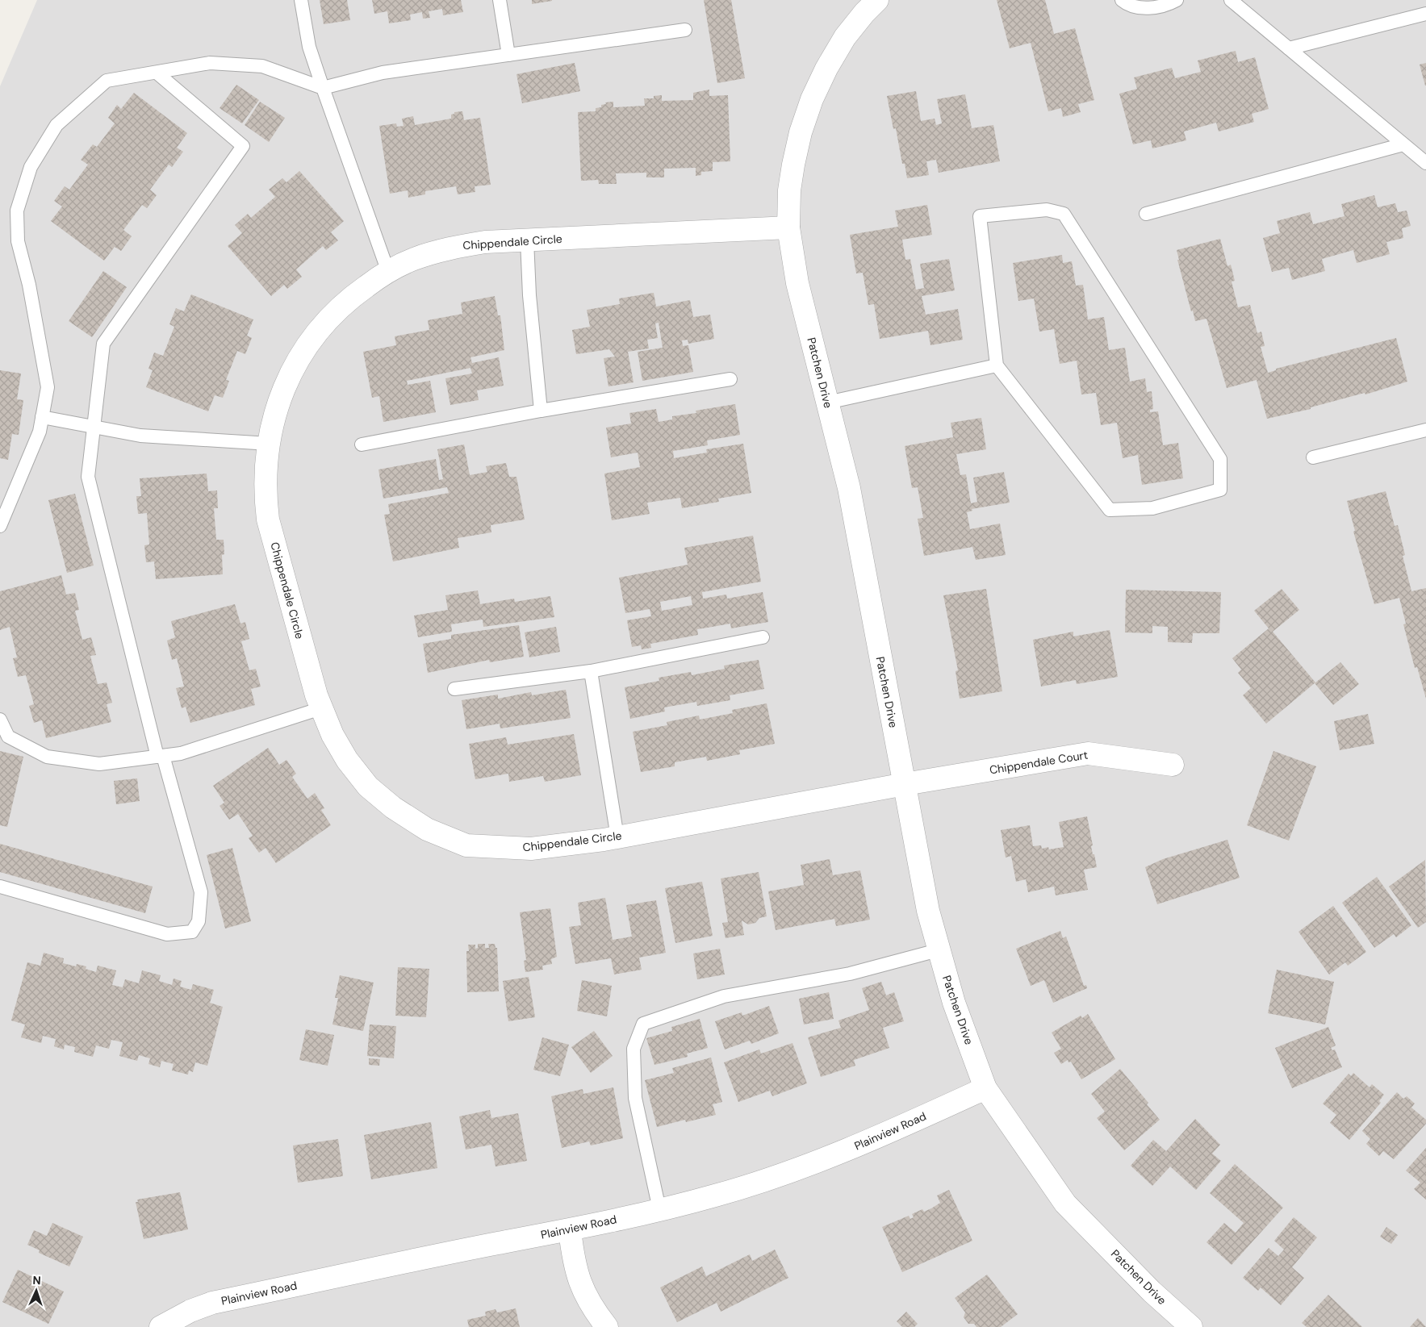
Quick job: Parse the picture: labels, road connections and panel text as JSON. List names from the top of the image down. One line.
{"streets":{"street":["Chippendale Circle","Patchen Drive","Chippendale Court","Plainview Road"]},"crossings":[["Chippendale Circle","Patchen Drive"],["Chippendale Circle","Chippendale Court"],["Patchen Drive","Chippendale Court"],["Patchen Drive","Plainview Road"]],"north":"top"}
